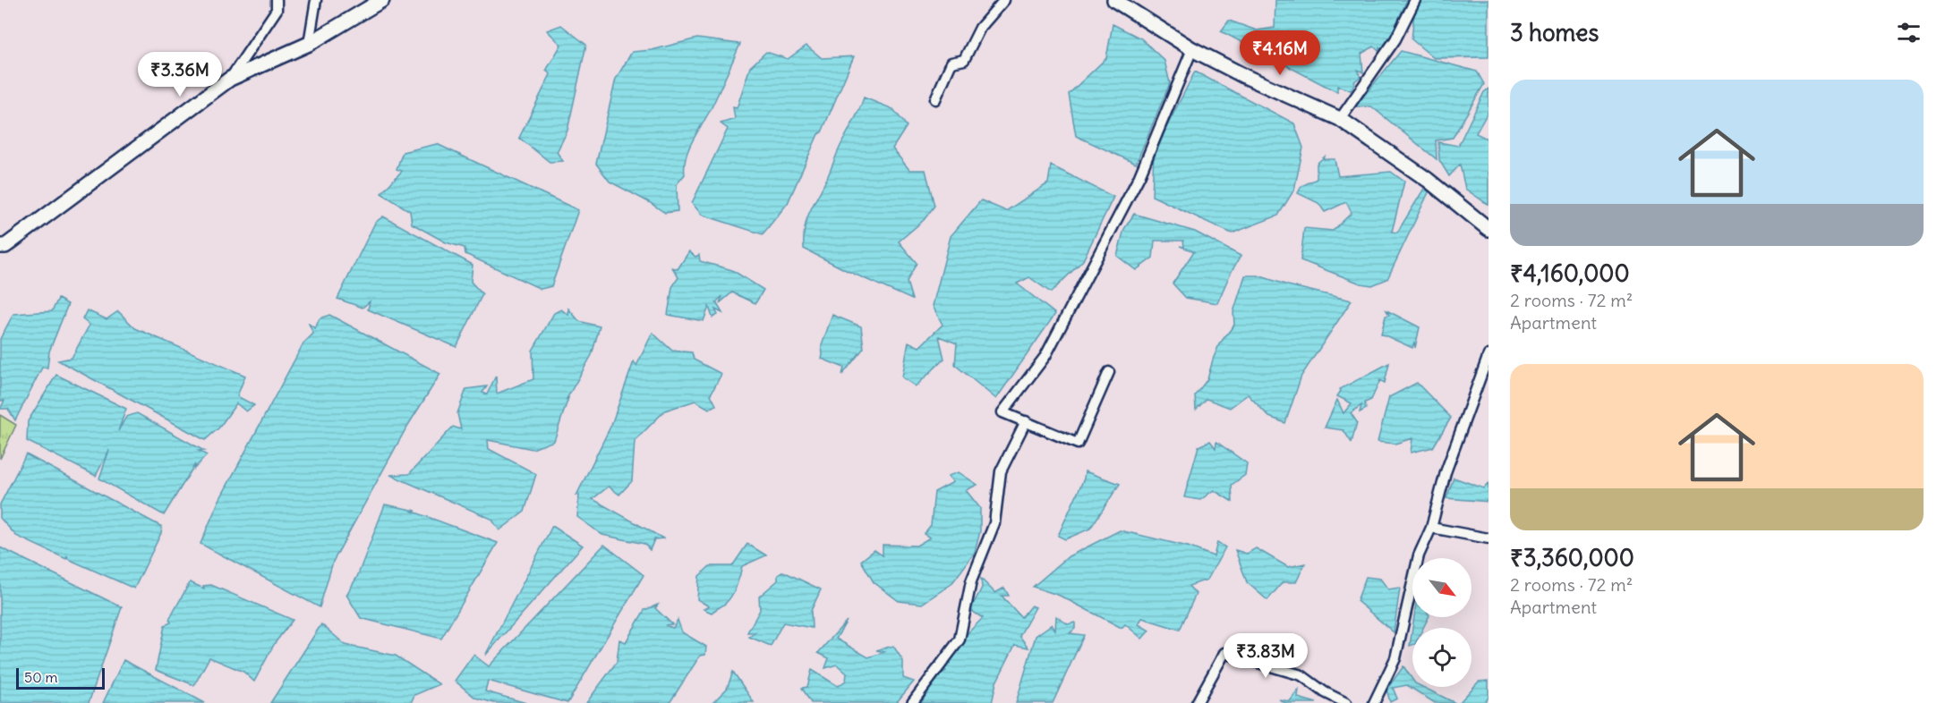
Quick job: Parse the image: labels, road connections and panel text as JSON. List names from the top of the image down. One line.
{"scale_bar":"50 m","north":"bottom right","page":{"heading":"3 homes","price":["₹4.16M","₹3.36M","₹3.83M"],"list":[{"name":"₹4,160,000","note":"2 rooms · 72 m² · Apartment"},{"name":"₹3,360,000","note":"2 rooms · 72 m² · Apartment"}],"scale":"50 m"}}
